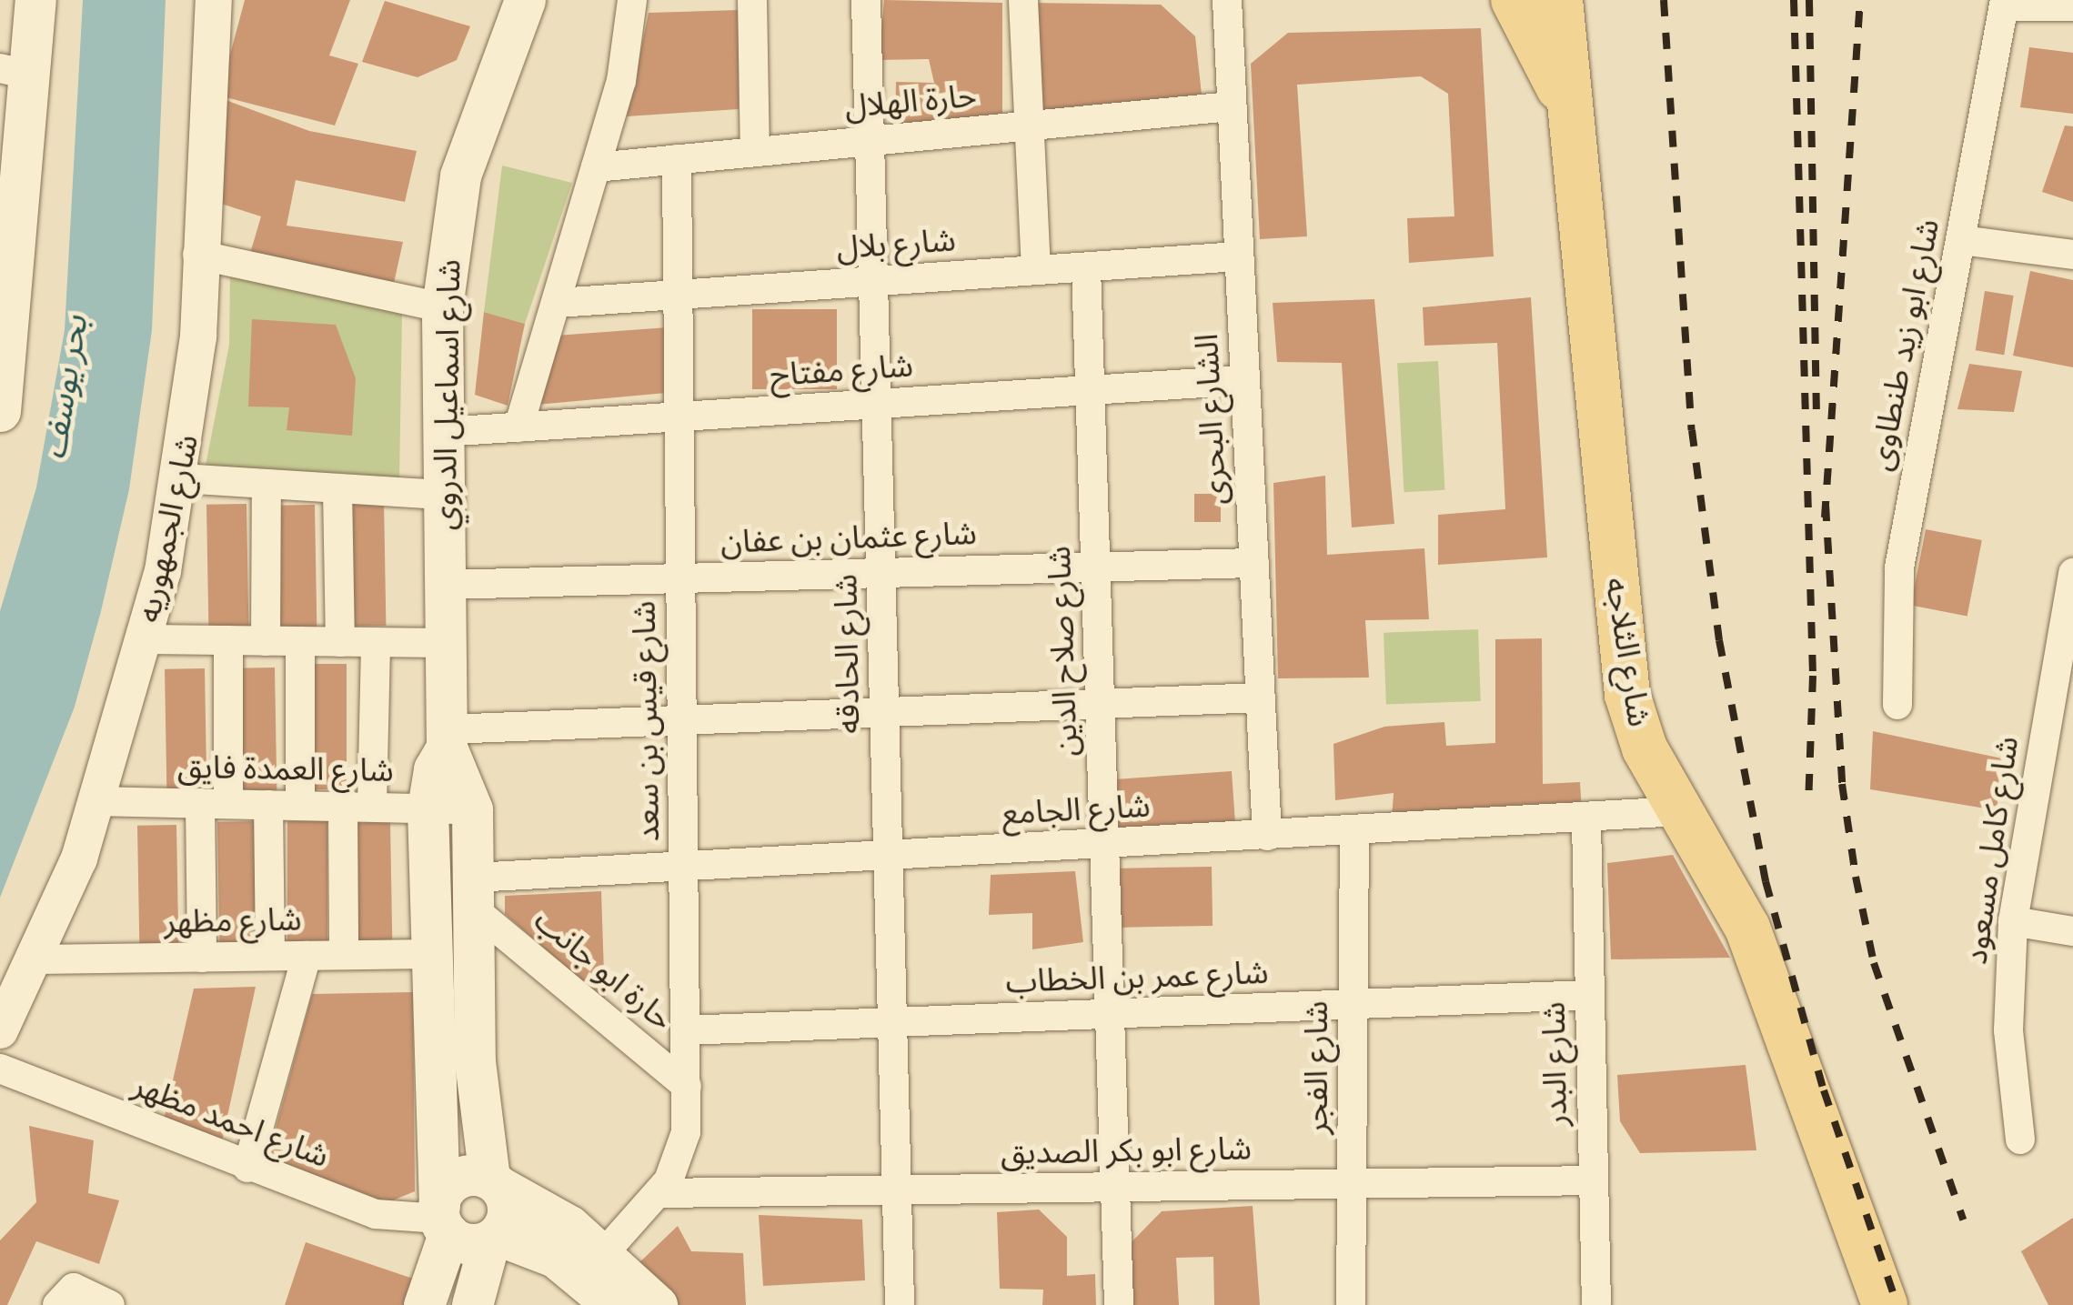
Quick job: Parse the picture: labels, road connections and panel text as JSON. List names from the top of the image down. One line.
{"streets":{"main road":["شارع اسماعيل الدروي","شارع الثلاجه"],"street":["حارة الهلال","شارع بلال","شارع ابو زيد طنطاوى","شارع مفتاح","الشارع البحرى","شارع الجمهوريه","شارع عثمان بن عفان","شارع صلاح الدين","شارع الحادقه","شارع قيس بن سعد","شارع العمدة فايق","شارع الجامع","شارع كامل مسعود","شارع مظهر","حارة ابو جانب","شارع عمر بن الخطاب","شارع البدر","شارع الفجر","شارع احمد مظهر","شارع ابو بكر الصديق"]},"crossings":[["حارة الهلال","الشارع البحرى"],["حارة الهلال","شارع الحادقه"],["حارة الهلال","شارع قيس بن سعد"],["شارع بلال","الشارع البحرى"],["شارع بلال","شارع صلاح الدين"],["شارع بلال","شارع الحادقه"],["شارع بلال","شارع قيس بن سعد"],["شارع مفتاح","شارع اسماعيل الدروي"],["شارع مفتاح","الشارع البحرى"],["شارع مفتاح","شارع صلاح الدين"],["شارع مفتاح","شارع الحادقه"],["شارع مفتاح","شارع قيس بن سعد"],["شارع اسماعيل الدروي","شارع عثمان بن عفان"],["شارع اسماعيل الدروي","شارع العمدة فايق"],["شارع اسماعيل الدروي","شارع الجامع"],["شارع اسماعيل الدروي","شارع مظهر"],["شارع اسماعيل الدروي","حارة ابو جانب"],["شارع اسماعيل الدروي","شارع احمد مظهر"],["الشارع البحرى","شارع عثمان بن عفان"],["الشارع البحرى","شارع الجامع"],["شارع الجمهوريه","شارع العمدة فايق"],["شارع الجمهوريه","شارع مظهر"],["شارع عثمان بن عفان","شارع صلاح الدين"],["شارع عثمان بن عفان","شارع الحادقه"],["شارع عثمان بن عفان","شارع قيس بن سعد"],["شارع صلاح الدين","شارع الجامع"],["شارع صلاح الدين","شارع عمر بن الخطاب"],["شارع صلاح الدين","شارع ابو بكر الصديق"],["شارع الثلاجه","شارع الجامع"],["شارع الحادقه","شارع الجامع"],["شارع الحادقه","شارع عمر بن الخطاب"],["شارع الحادقه","شارع ابو بكر الصديق"],["شارع قيس بن سعد","شارع الجامع"],["شارع قيس بن سعد","حارة ابو جانب"],["شارع قيس بن سعد","شارع عمر بن الخطاب"],["شارع قيس بن سعد","شارع ابو بكر الصديق"],["شارع الجامع","حارة ابو جانب"],["شارع الجامع","شارع البدر"],["شارع الجامع","شارع الفجر"],["شارع عمر بن الخطاب","شارع البدر"],["شارع عمر بن الخطاب","شارع الفجر"],["شارع البدر","شارع ابو بكر الصديق"],["شارع الفجر","شارع ابو بكر الصديق"]],"water":["بحر يوسف"]}
